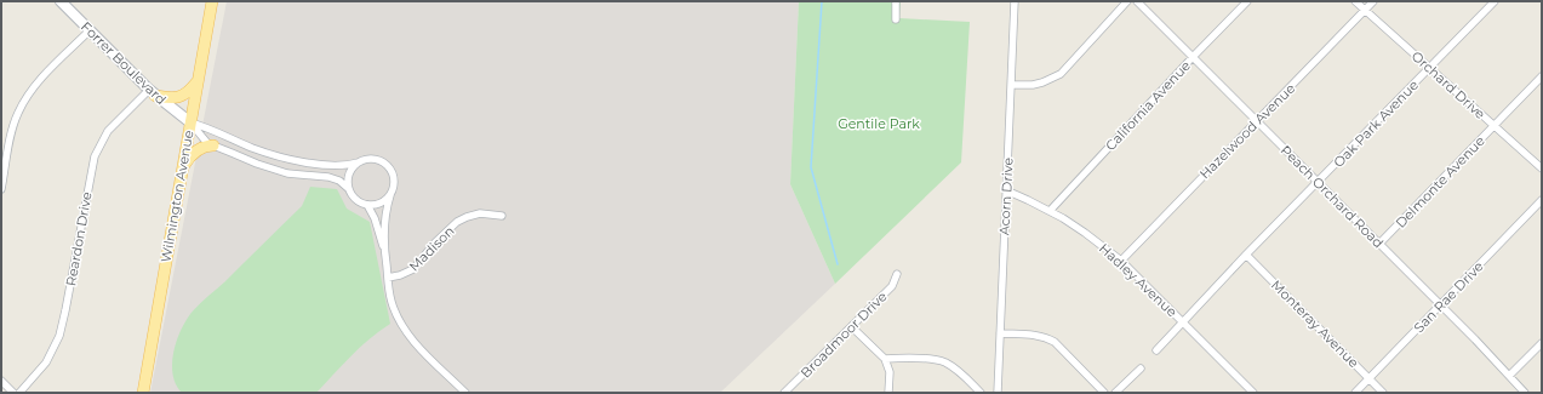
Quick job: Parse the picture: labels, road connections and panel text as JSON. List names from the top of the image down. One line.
{"streets":{"main road":["Wilmington Avenue"],"street":["Forrer Boulevard","Orchard Drive","California Avenue","Oak Park Avenue","Hazelwood Avenue","Delmonte Avenue","Acorn Drive","Peach Orchard Road","Reardon Drive","Madison","Hadley Avenue","San Rae Drive","Monteray Avenue","Broadmoor Drive"]},"crossings":[["Forrer Boulevard","Wilmington Avenue"],["Forrer Boulevard","Reardon Drive"],["Forrer Boulevard","Madison"],["Orchard Drive","Oak Park Avenue"],["Orchard Drive","Hazelwood Avenue"],["Orchard Drive","Delmonte Avenue"],["California Avenue","Peach Orchard Road"],["California Avenue","Hadley Avenue"],["Oak Park Avenue","Peach Orchard Road"],["Oak Park Avenue","Hadley Avenue"],["Oak Park Avenue","Monteray Avenue"],["Hazelwood Avenue","Peach Orchard Road"],["Hazelwood Avenue","Hadley Avenue"],["Delmonte Avenue","Peach Orchard Road"],["Acorn Drive","Hadley Avenue"],["Peach Orchard Road","San Rae Drive"],["San Rae Drive","Monteray Avenue"]],"parks":["Gentile Park"]}
